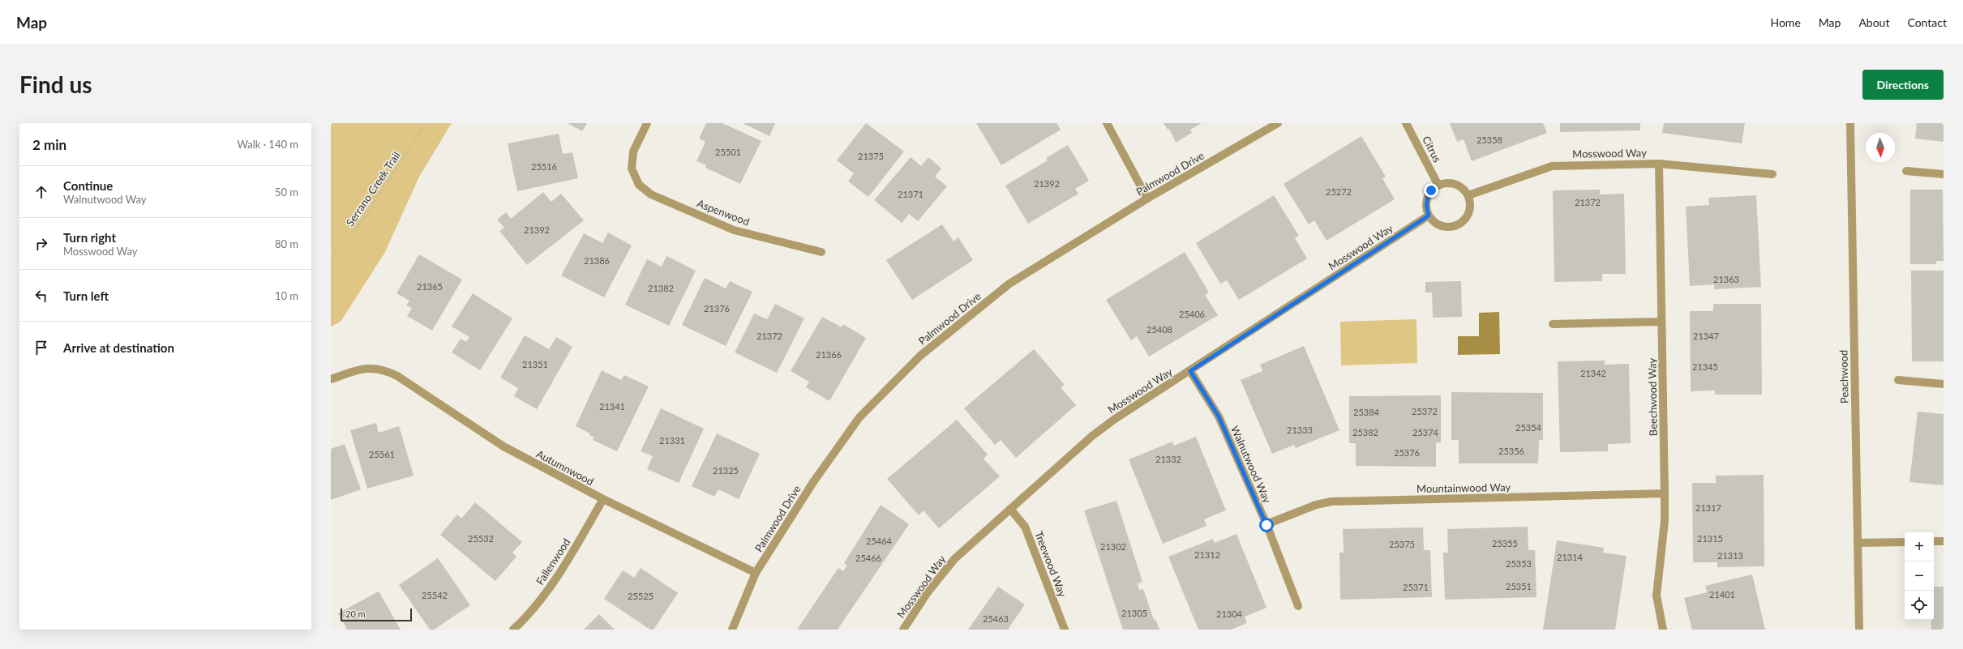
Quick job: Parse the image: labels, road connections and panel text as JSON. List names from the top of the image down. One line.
{"streets":{"street":["Citrus","Mosswood Way","Palmwood Drive","Aspenwood","Peachwood","Beechwood Way","Walnutwood Way","Autumnwood","Mountainwood Way","Fallenwood","Treewood Way"],"path":["Serrano Creek Trail"]},"crossings":[["Citrus","Mosswood Way"],["Mosswood Way","Beechwood Way"],["Mosswood Way","Walnutwood Way"],["Mosswood Way","Treewood Way"],["Palmwood Drive","Autumnwood"],["Beechwood Way","Mountainwood Way"],["Walnutwood Way","Mountainwood Way"],["Autumnwood","Fallenwood"]],"house_numbers":["25358","25501","21375","25516","21392","25272","21371","21372","21392","21386","21363","21365","21382","21376","25406","25408","21372","21347","21366","21351","21345","21342","21341","25372","25384","25354","21333","25382","25374","21331","25356","25376","25561","21332","21325","21317","25532","21315","25464","25355","25375","21302","21312","21313","21314","25466","25353","25351","25371","21401","25542","25525","21305","21304","25463"],"scale_bar":"20 m","north":"bottom","page":{"header":"Map","nav":["Home","Map","About","Contact"],"buttons":"Directions","title":"Find us","heading":["2 min","Walk · 140 m"],"list":[["Continue","Walnutwood Way","50 m"],["Turn right","Mosswood Way","80 m"],["Turn left","10 m"],"Arrive at destination"],"map_buttons":["+","−"],"scale":"20 m"}}
